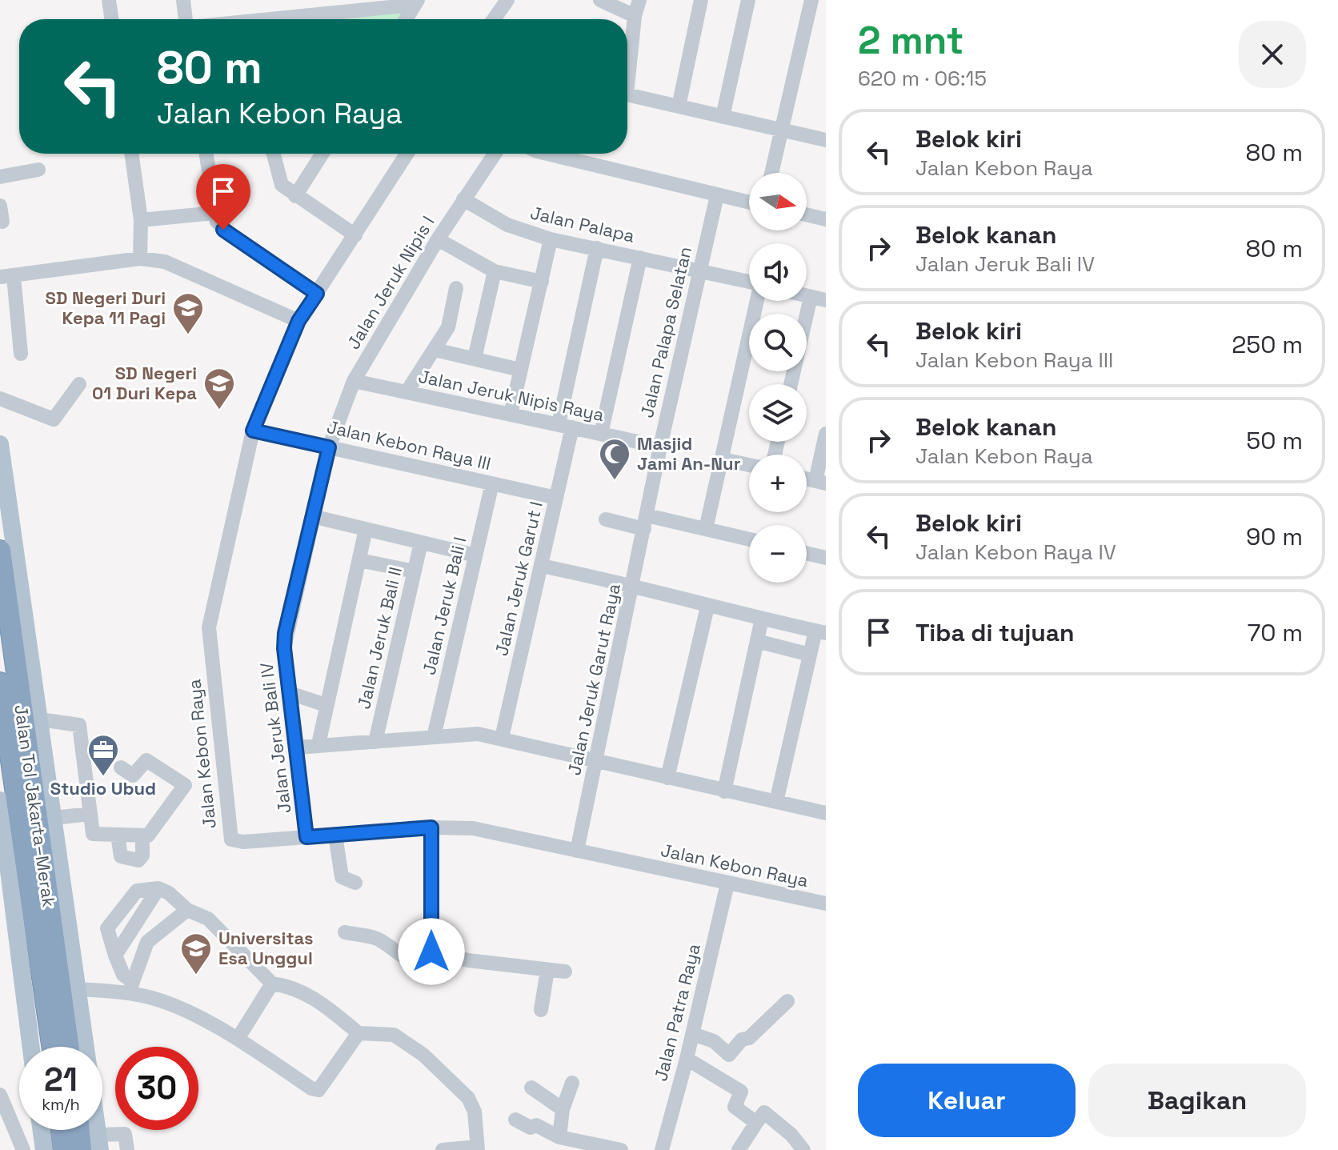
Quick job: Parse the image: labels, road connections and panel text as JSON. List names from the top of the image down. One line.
{"streets":{"highway":["Jalan Tol Jakarta–Merak"],"street":["Jalan Palapa","Jalan Jeruk Nipis I","Jalan Palapa Selatan","Jalan Jeruk Nipis Raya","Jalan Kebon Raya III","Jalan Jeruk Garut I","Jalan Jeruk Bali I","Jalan Jeruk Bali II","Jalan Jeruk Garut Raya","Jalan Jeruk Bali IV","Jalan Kebon Raya","Jalan Patra Raya"]},"crossings":[["Jalan Palapa","Jalan Jeruk Nipis I"],["Jalan Palapa","Jalan Palapa Selatan"],["Jalan Palapa","Jalan Jeruk Garut I"],["Jalan Jeruk Nipis I","Jalan Jeruk Nipis Raya"],["Jalan Jeruk Nipis I","Jalan Kebon Raya III"],["Jalan Jeruk Nipis I","Jalan Jeruk Bali IV"],["Jalan Palapa Selatan","Jalan Jeruk Nipis Raya"],["Jalan Palapa Selatan","Jalan Jeruk Garut Raya"],["Jalan Jeruk Nipis Raya","Jalan Jeruk Garut I"],["Jalan Kebon Raya III","Jalan Jeruk Garut I"],["Jalan Kebon Raya III","Jalan Jeruk Bali I"],["Jalan Kebon Raya III","Jalan Jeruk Bali IV"],["Jalan Kebon Raya III","Jalan Kebon Raya"],["Jalan Jeruk Garut Raya","Jalan Kebon Raya"],["Jalan Jeruk Bali IV","Jalan Kebon Raya"],["Jalan Kebon Raya","Jalan Patra Raya"]],"places":{"school or university":["SD Negeri Duri Kepa 11 Pagi","SD Negeri 01 Duri Kepa","Universitas Esa Unggul"],"mosque":["Masjid Jami An-Nur"],"office":["Studio Ubud"]},"north":"right","page":{"heading":["2 mnt","620 m · 06:15"],"turn":["80 m","Jalan Kebon Raya"],"list":[{"name":"Belok kiri","note":"Jalan Kebon Raya","value":"80 m"},{"name":"Belok kanan","note":"Jalan Jeruk Bali IV","value":"80 m"},{"name":"Belok kiri","note":"Jalan Kebon Raya III","value":"250 m"},{"name":"Belok kanan","note":"Jalan Kebon Raya","value":"50 m"},{"name":"Belok kiri","note":"Jalan Kebon Raya IV","value":"90 m"},{"name":"Tiba di tujuan","value":"70 m"}],"map_buttons":["+","−"],"speed":"21 km/h","limit":"30","buttons":["Keluar","Bagikan"]}}
